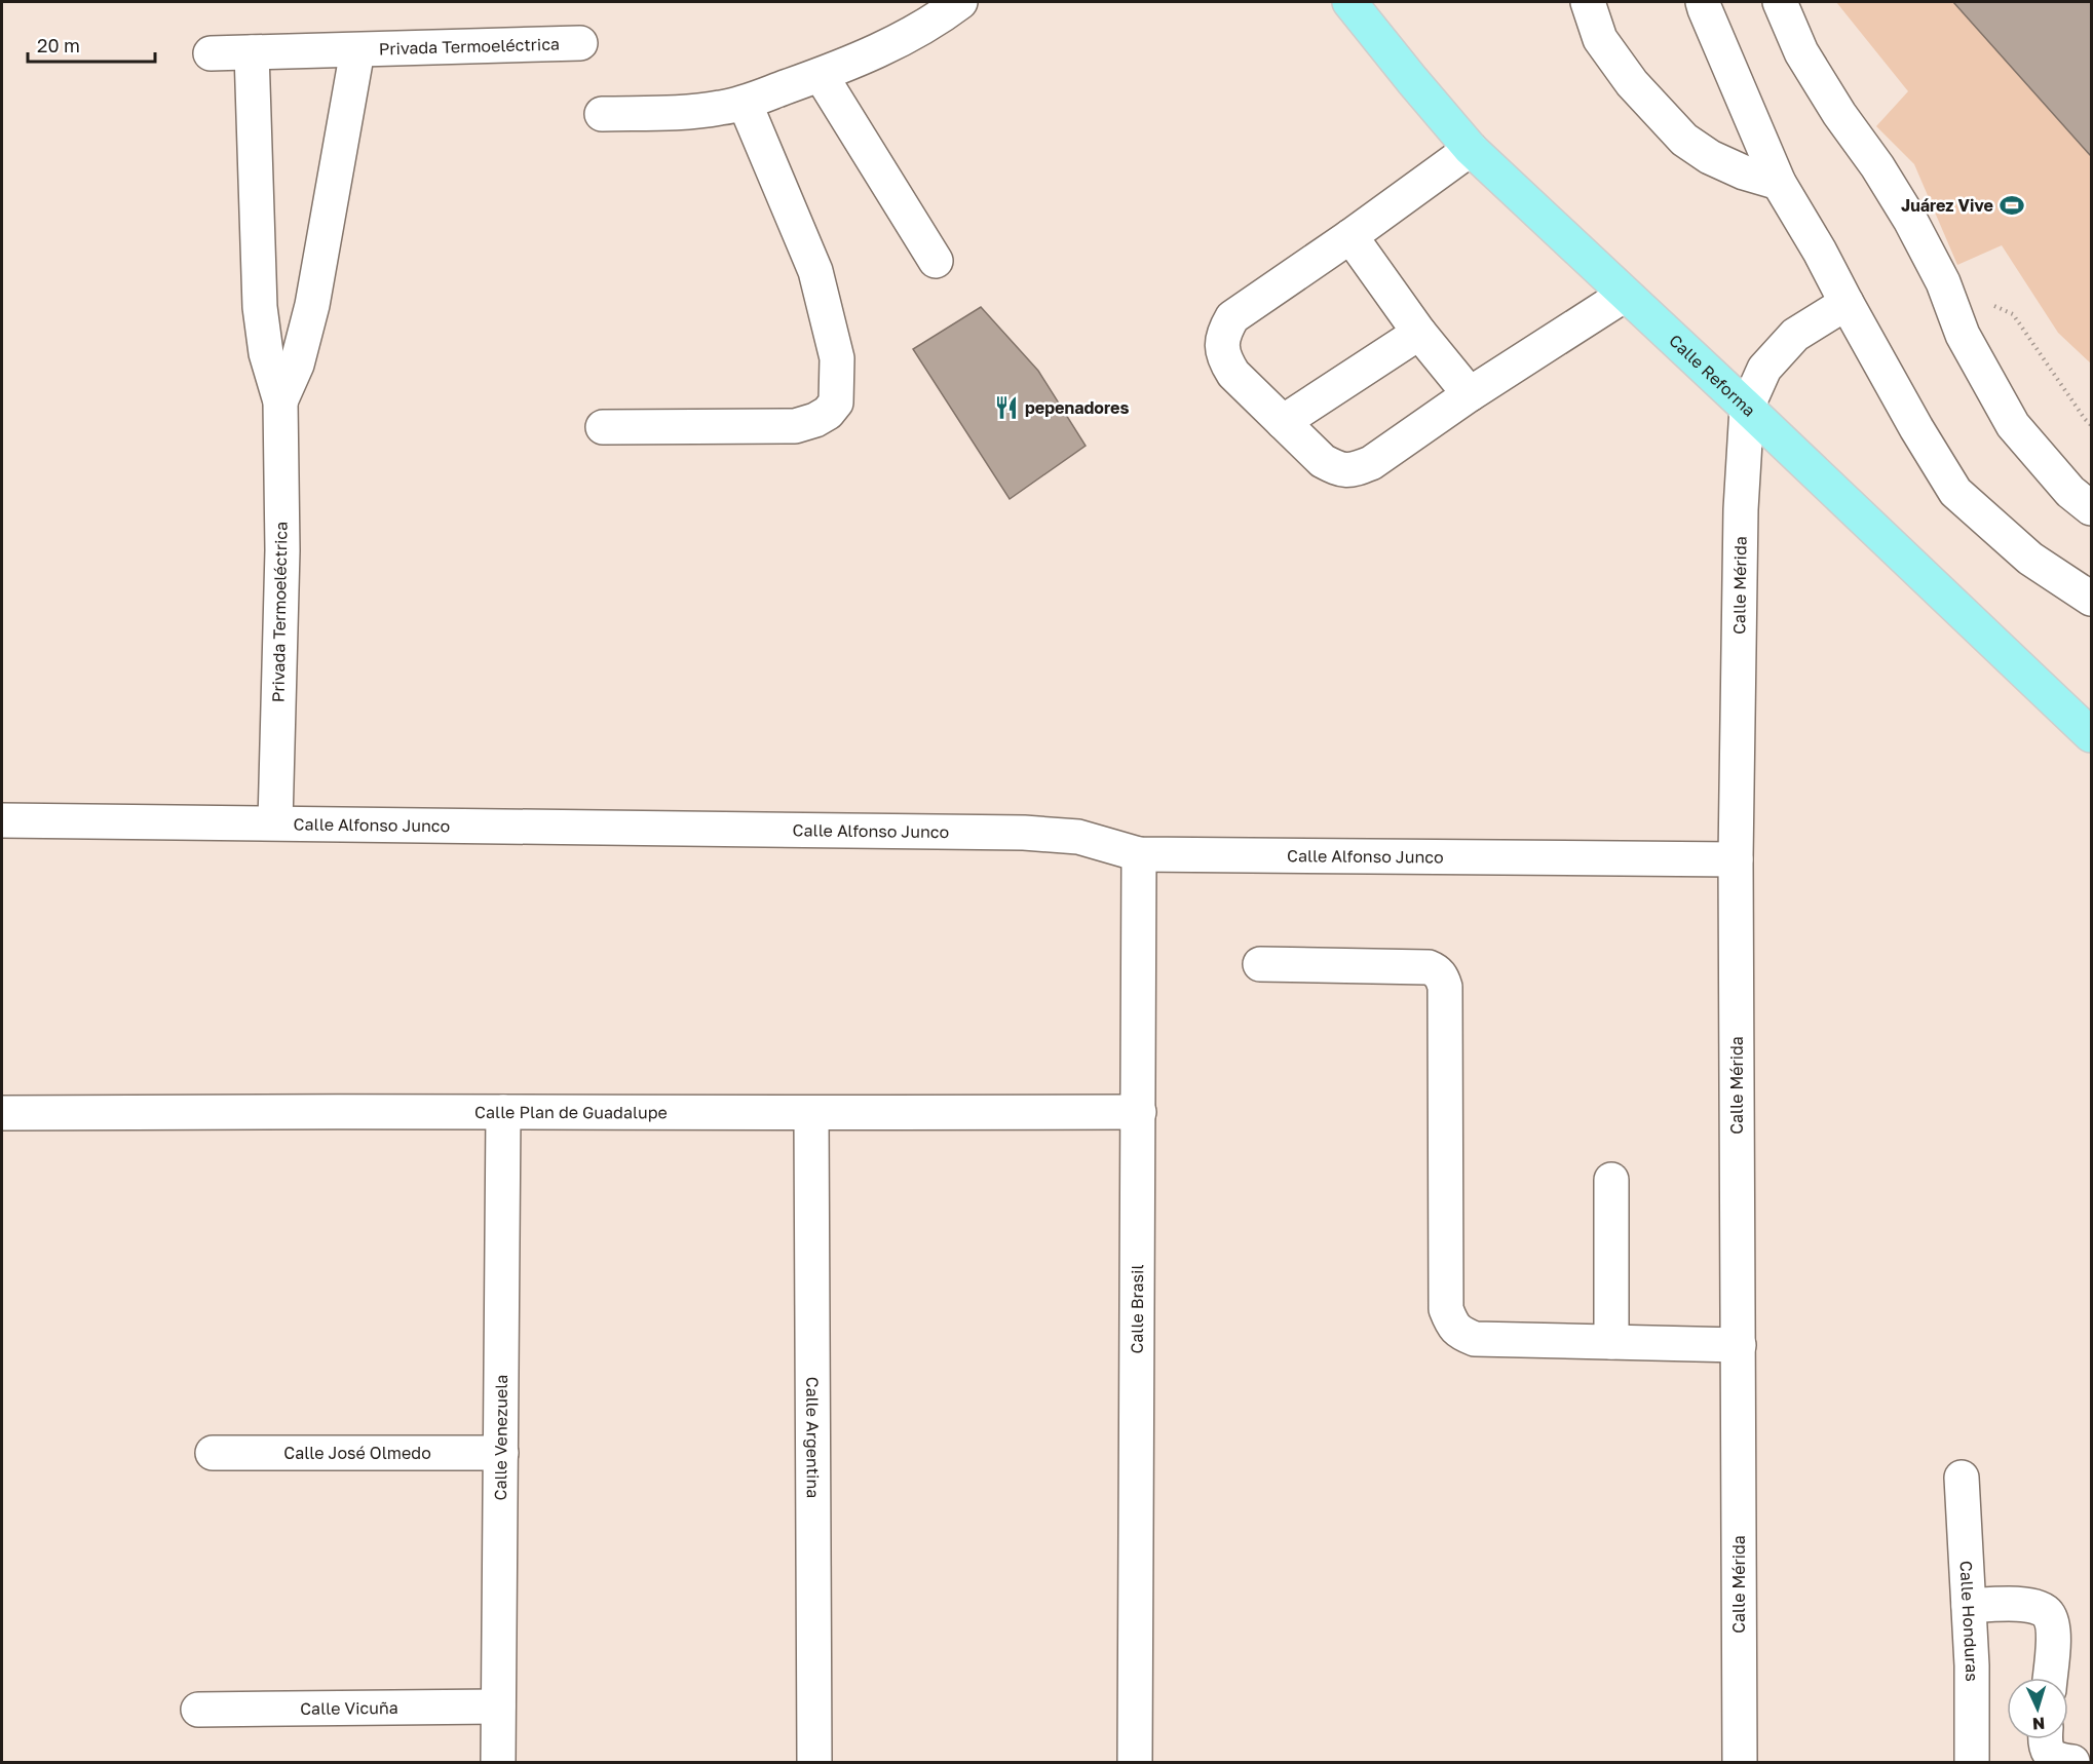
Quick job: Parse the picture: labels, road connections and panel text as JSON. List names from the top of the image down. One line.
{"streets":{"main road":["Calle Reforma"],"street":["Privada Termoeléctrica","Calle Mérida","Calle Alfonso Junco","Calle Plan de Guadalupe","Calle Brasil","Calle Venezuela","Calle Argentina","Calle José Olmedo","Calle Honduras","Calle Vicuña"]},"crossings":[["Privada Termoeléctrica","Calle Alfonso Junco"],["Calle Reforma","Calle Mérida"],["Calle Mérida","Calle Alfonso Junco"],["Calle Alfonso Junco","Calle Brasil"],["Calle Plan de Guadalupe","Calle Brasil"],["Calle Plan de Guadalupe","Calle Venezuela"],["Calle Plan de Guadalupe","Calle Argentina"],["Calle Venezuela","Calle José Olmedo"],["Calle Venezuela","Calle Vicuña"]],"places":{"sports":["Juárez Vive"],"restaurant":["pepenadores"]},"scale_bar":"20 m","north":"bottom"}
